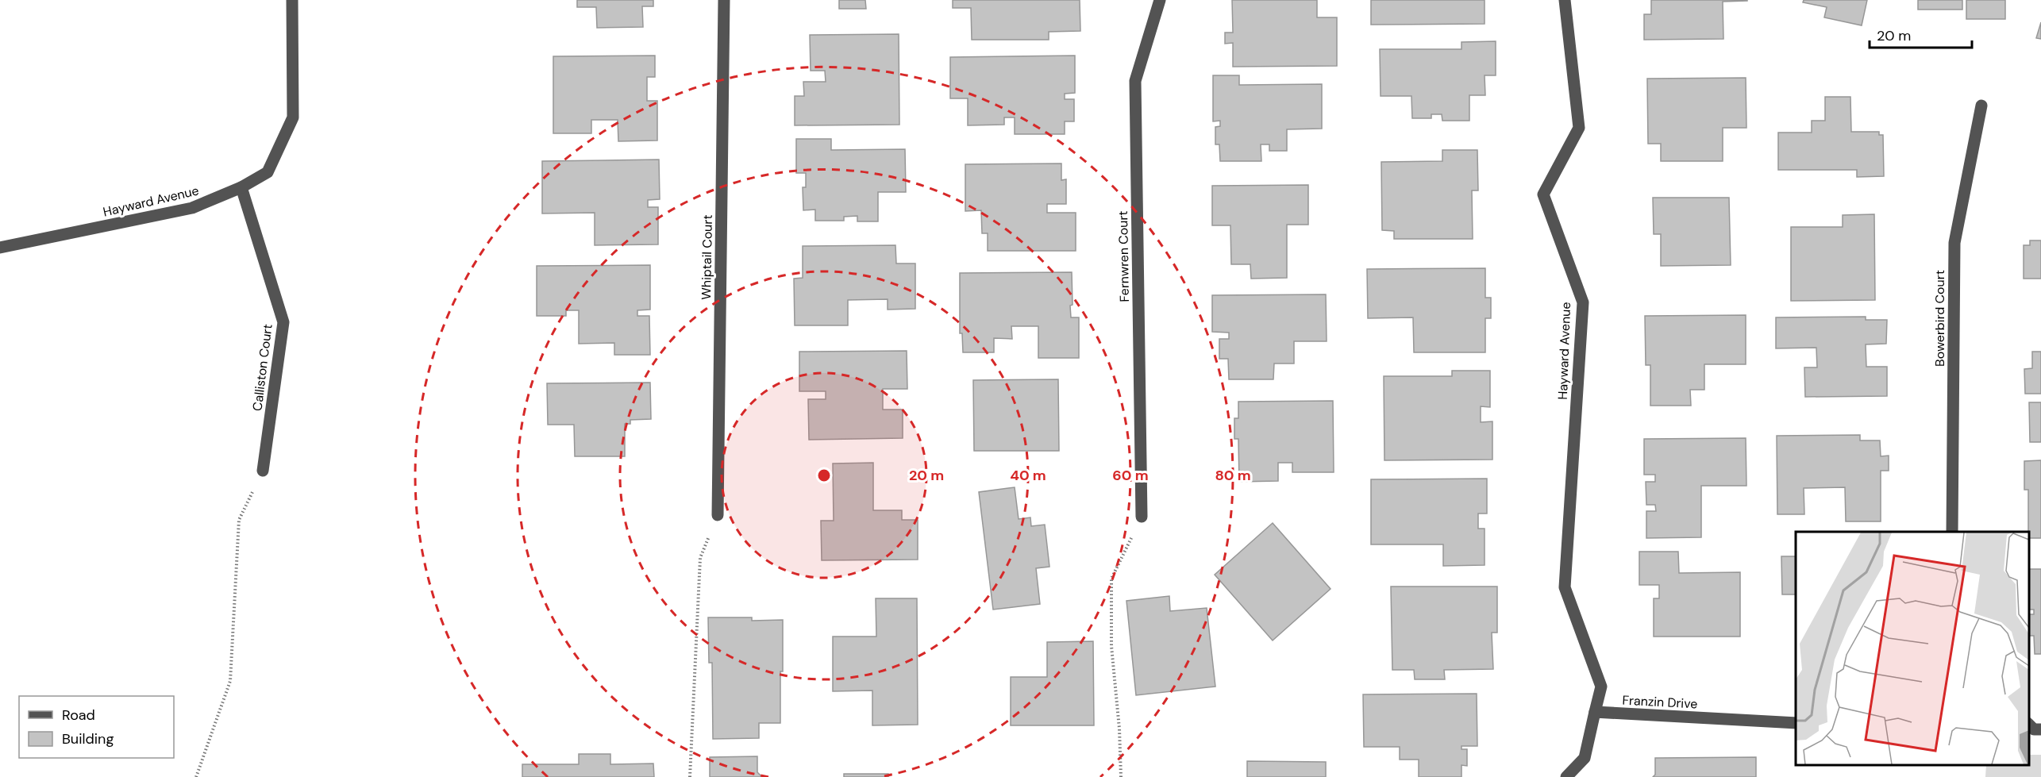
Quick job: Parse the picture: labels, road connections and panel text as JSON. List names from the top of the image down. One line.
{"streets":{"street":["Hayward Avenue","Fernwren Court","Whiptail Court","Bowerbird Court","Calliston Court","Franzin Drive"]},"crossings":[["Hayward Avenue","Calliston Court"],["Hayward Avenue","Franzin Drive"]],"legend":["Road","Building"],"scale_bar":"20 m","rings":["20 m","40 m","60 m","80 m"]}
